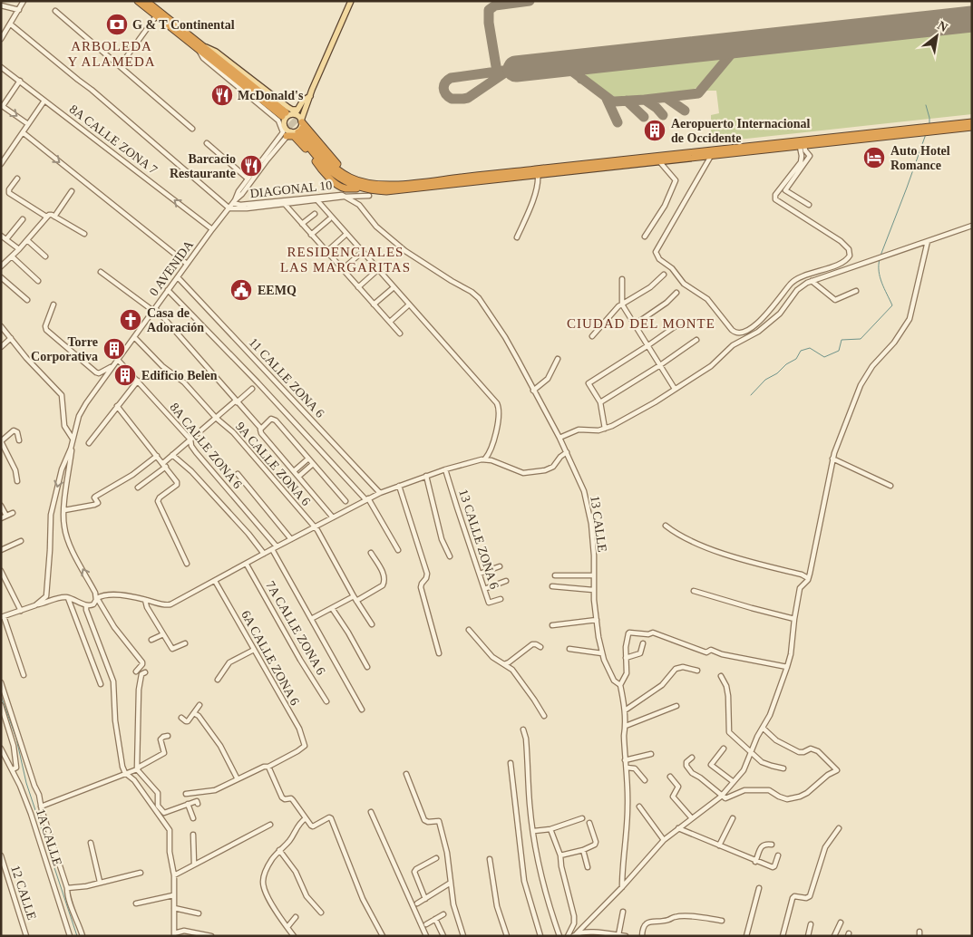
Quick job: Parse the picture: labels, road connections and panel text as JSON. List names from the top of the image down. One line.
{"streets":{"street":["8A CALLE ZONA 7","DIAGONAL 10","0 AVENIDA","11 CALLE ZONA 6","8A CALLE ZONA 6","9A CALLE ZONA 6","13 CALLE","13 CALLE ZONA 6","7A CALLE ZONA 6","6A CALLE ZONA 6","1A CALLE","12 CALLE"]},"crossings":[["8A CALLE ZONA 7","0 AVENIDA"],["DIAGONAL 10","0 AVENIDA"],["DIAGONAL 10","13 CALLE"],["0 AVENIDA","11 CALLE ZONA 6"],["0 AVENIDA","8A CALLE ZONA 6"],["0 AVENIDA","9A CALLE ZONA 6"]],"districts":["ARBOLEDA Y ALAMEDA","RESIDENCIALES LAS MARGARITAS","CIUDAD DEL MONTE"],"places":{"bank":["G & T Continental"],"restaurant":["McDonald's","Barcacio Restaurante"],"building":["Aeropuerto Internacional de Occidente","Torre Corporativa","Edificio Belen"],"hotel":["Auto Hotel Romance"],"public building":["EEMQ"],"church":["Casa de Adoración"]},"north":"top right"}
